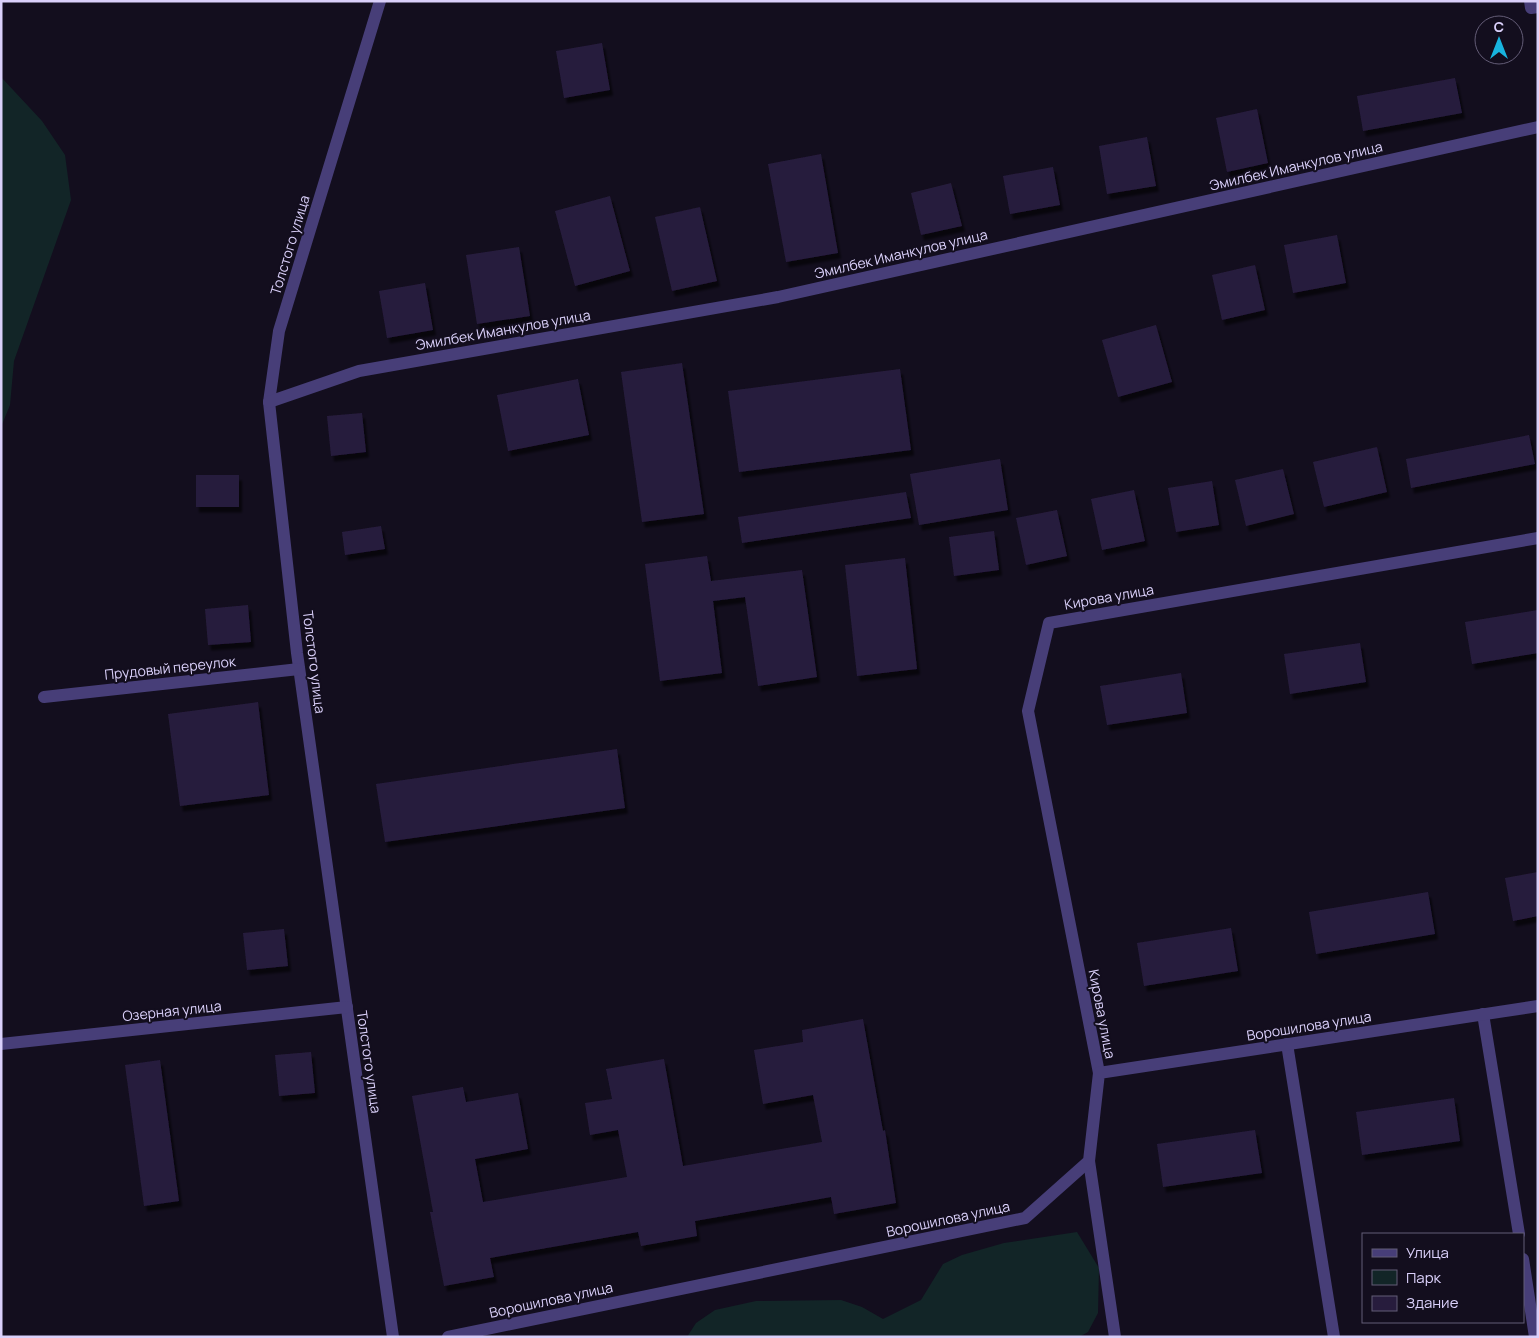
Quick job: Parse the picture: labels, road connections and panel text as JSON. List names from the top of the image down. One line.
{"streets":{"street":["Эмилбек Иманкулов улица","Толстого улица","Кирова улица","Прудовый переулок","Озерная улица","Ворошилова улица"]},"crossings":[["Эмилбек Иманкулов улица","Толстого улица"],["Толстого улица","Прудовый переулок"],["Толстого улица","Озерная улица"],["Кирова улица","Ворошилова улица"]],"legend":["Улица","Парк","Здание"],"north":"top"}
